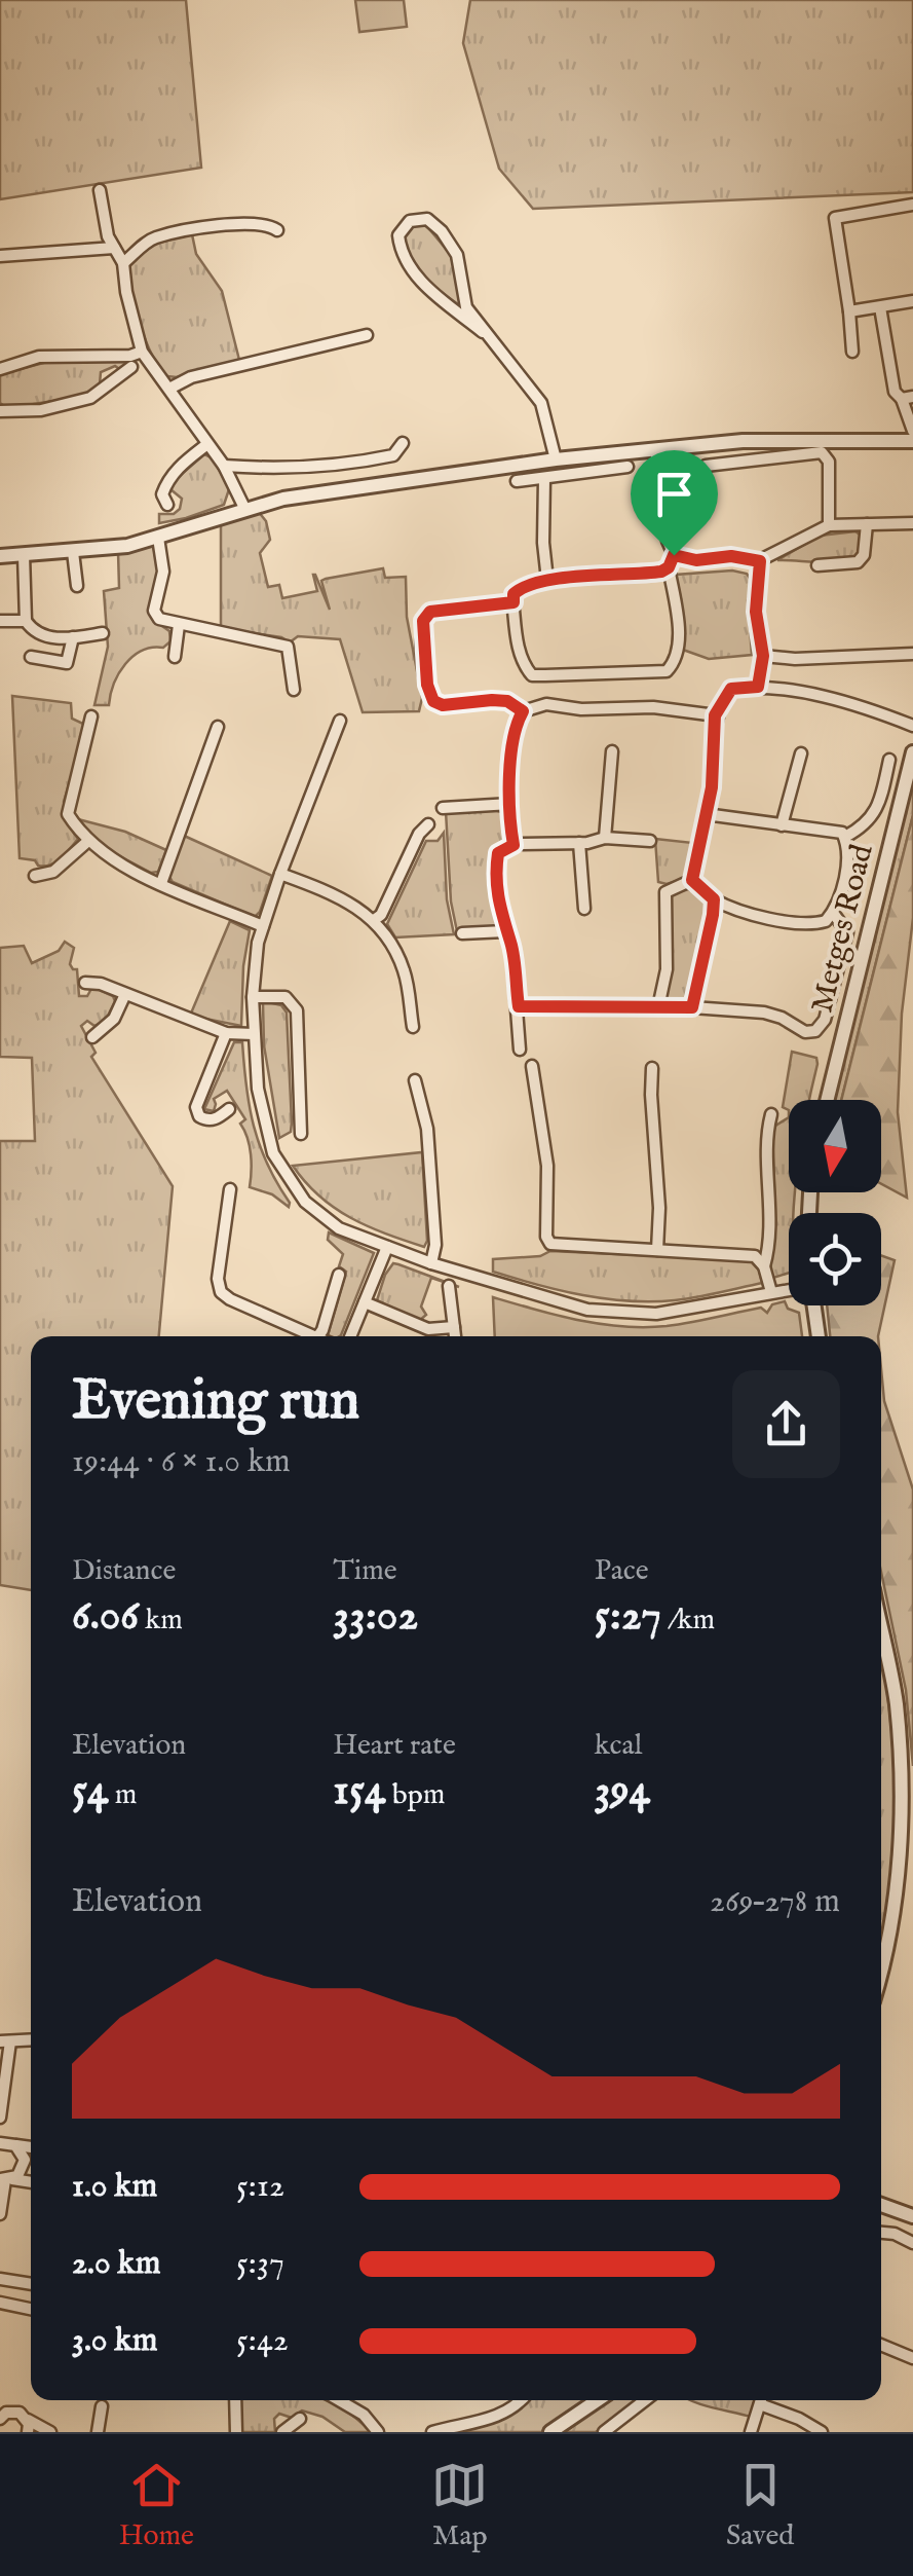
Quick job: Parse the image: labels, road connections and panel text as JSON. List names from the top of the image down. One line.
{"streets":{"street":["Metges Road"]},"north":"bottom","page":{"heading":["Evening run","19:44 · 6 × 1.0 km"],"stats":[["Distance","6.06 km"],["Time","33:02"],["Pace","5:27 /km"],["Elevation","54 m"],["Heart rate","154 bpm"],["kcal","394"]],"chart":["Elevation","269–278 m"],"list":[{"name":"1.0 km","note":"5:12"},{"name":"2.0 km","note":"5:37"},{"name":"3.0 km","note":"5:42"}],"tabs":["Home","Map","Saved"]}}
